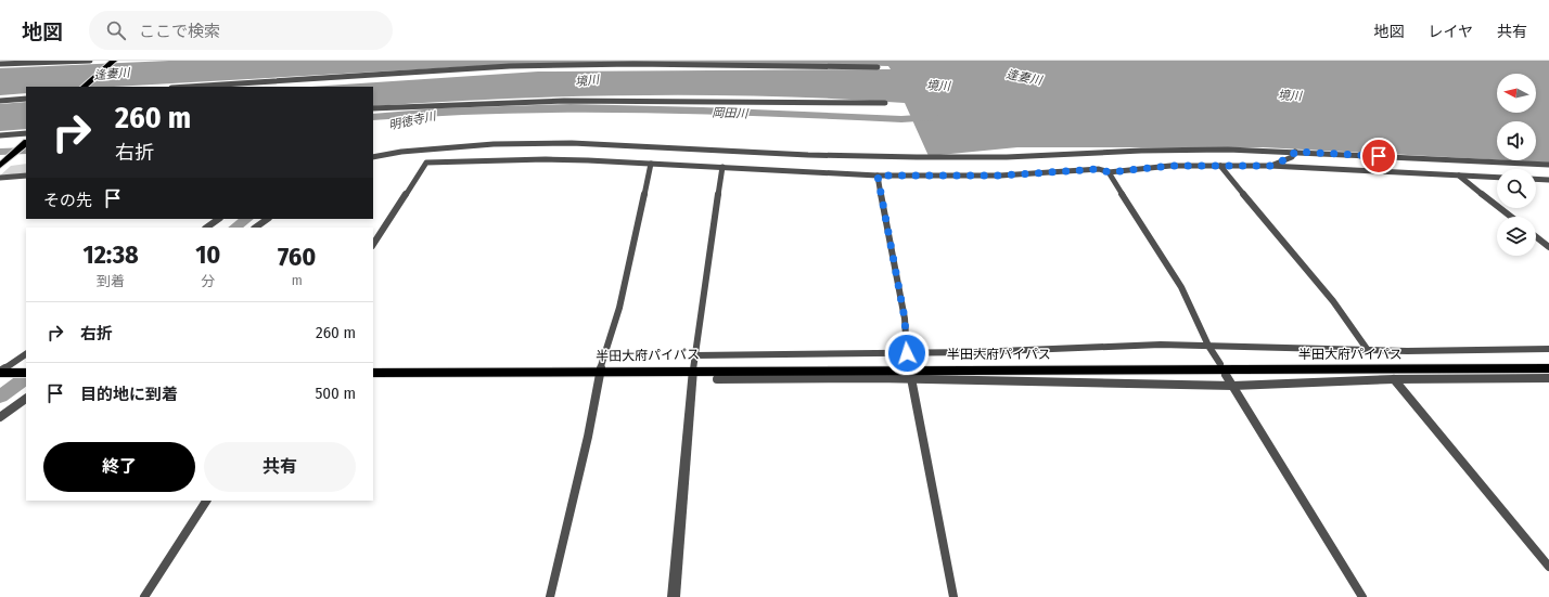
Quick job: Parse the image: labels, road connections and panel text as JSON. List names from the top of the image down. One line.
{"streets":{"highway":["半田大府パイパス"]},"water":["逢妻川","境川","岡田川","明徳寺川"],"north":"left","page":{"header":"地図","search":"ここで検索","nav":["地図","レイヤ","共有"],"turn":["260 m","右折"],"then":"その先","eta":["12:38","到着","10","分","760","m"],"list":[{"name":"右折","value":"260 m"},{"name":"目的地に到着","value":"500 m"}],"buttons":["終了","共有"]}}
